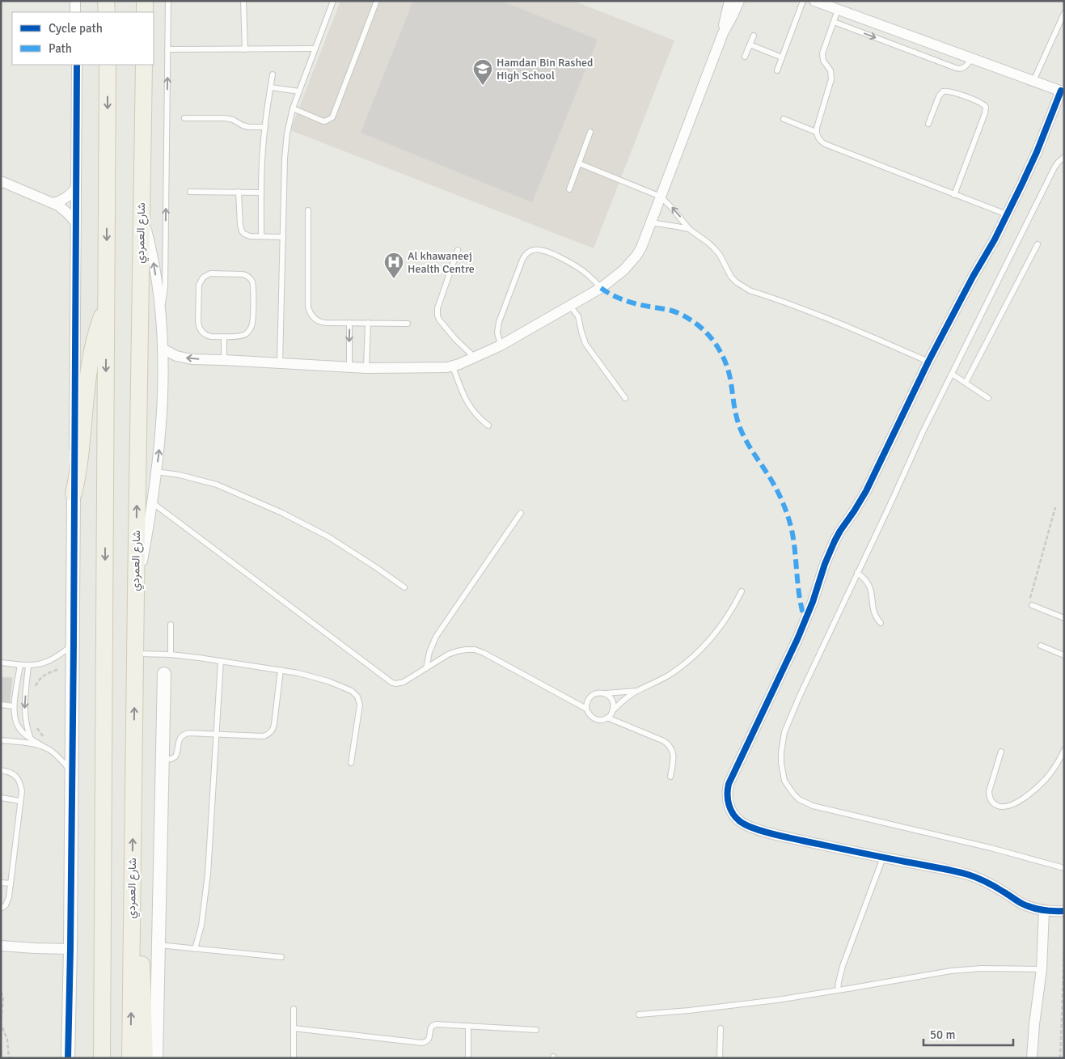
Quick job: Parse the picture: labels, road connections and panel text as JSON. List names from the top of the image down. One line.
{"streets":{"main road":["شارع العمردي"]},"places":{"school or university":["Hamdan Bin Rashed High School"],"hospital":["Al khawaneej Health Centre"]},"legend":["Cycle path","Path"],"scale_bar":"50 m"}
